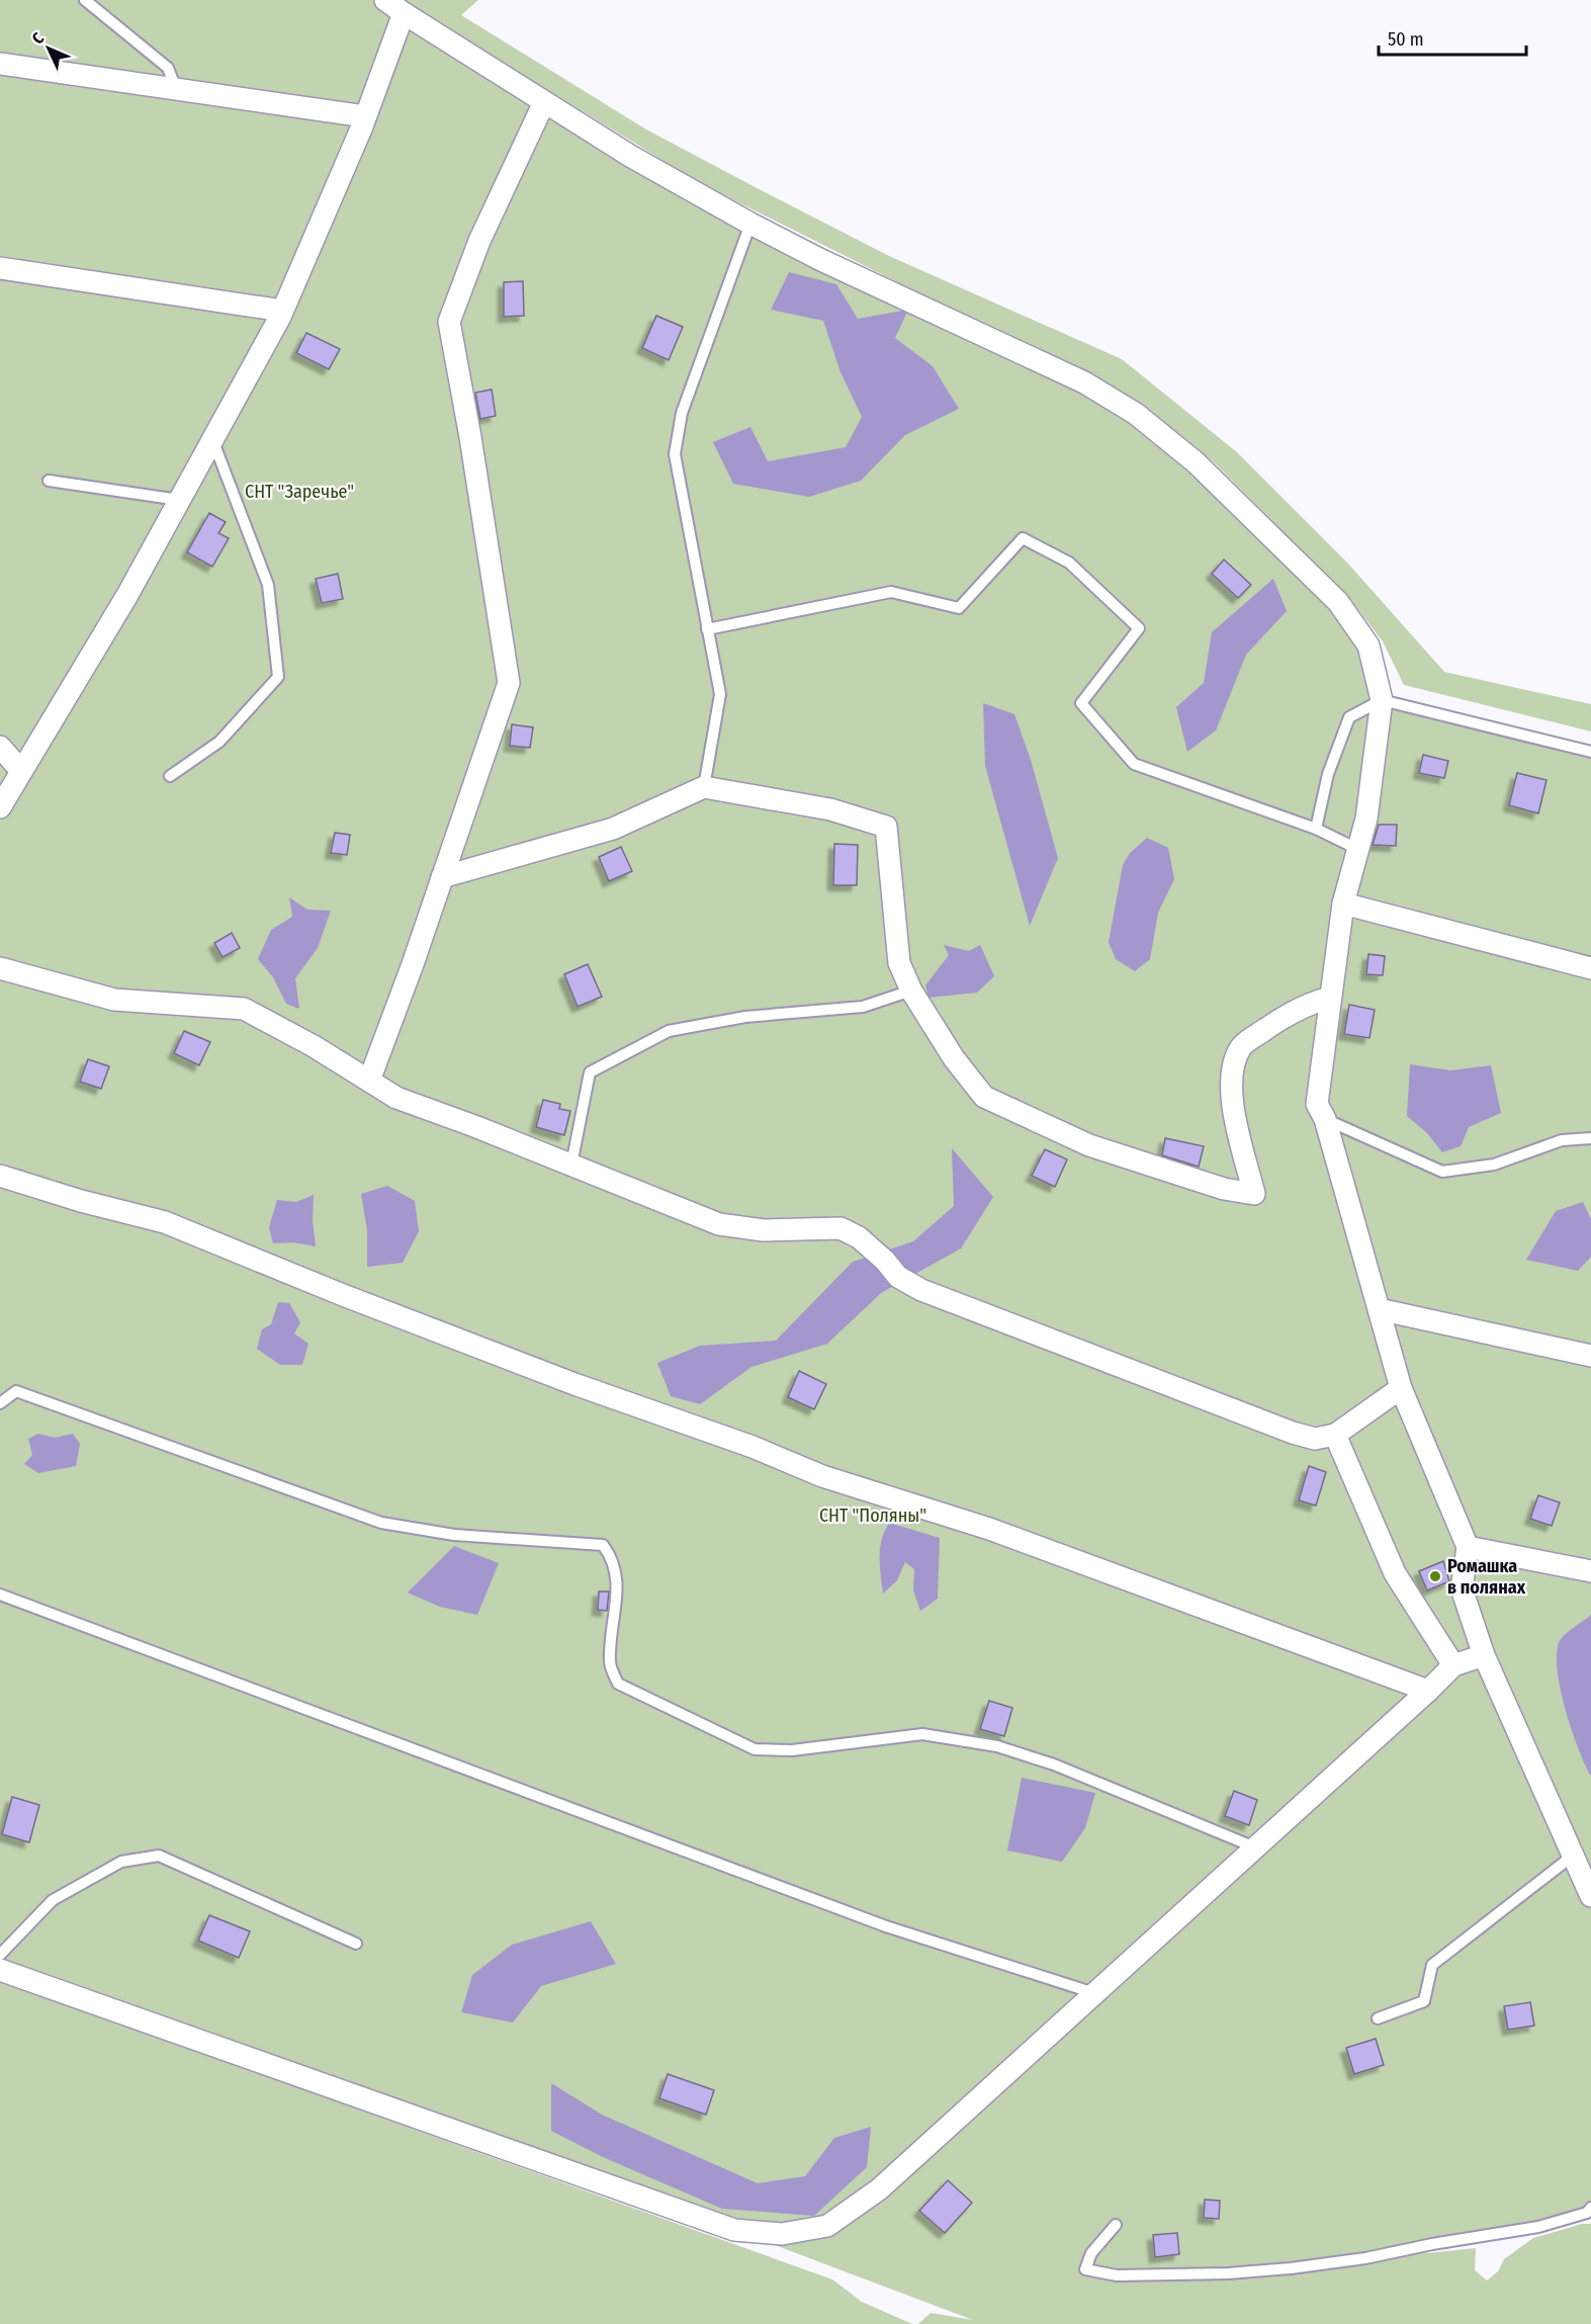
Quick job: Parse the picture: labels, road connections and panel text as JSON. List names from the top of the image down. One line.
{"parks":["СНТ \"Заречье\"","СНТ \"Поляны\""],"places":["Ромашка в полянах"],"scale_bar":"50 m","north":"top left"}
